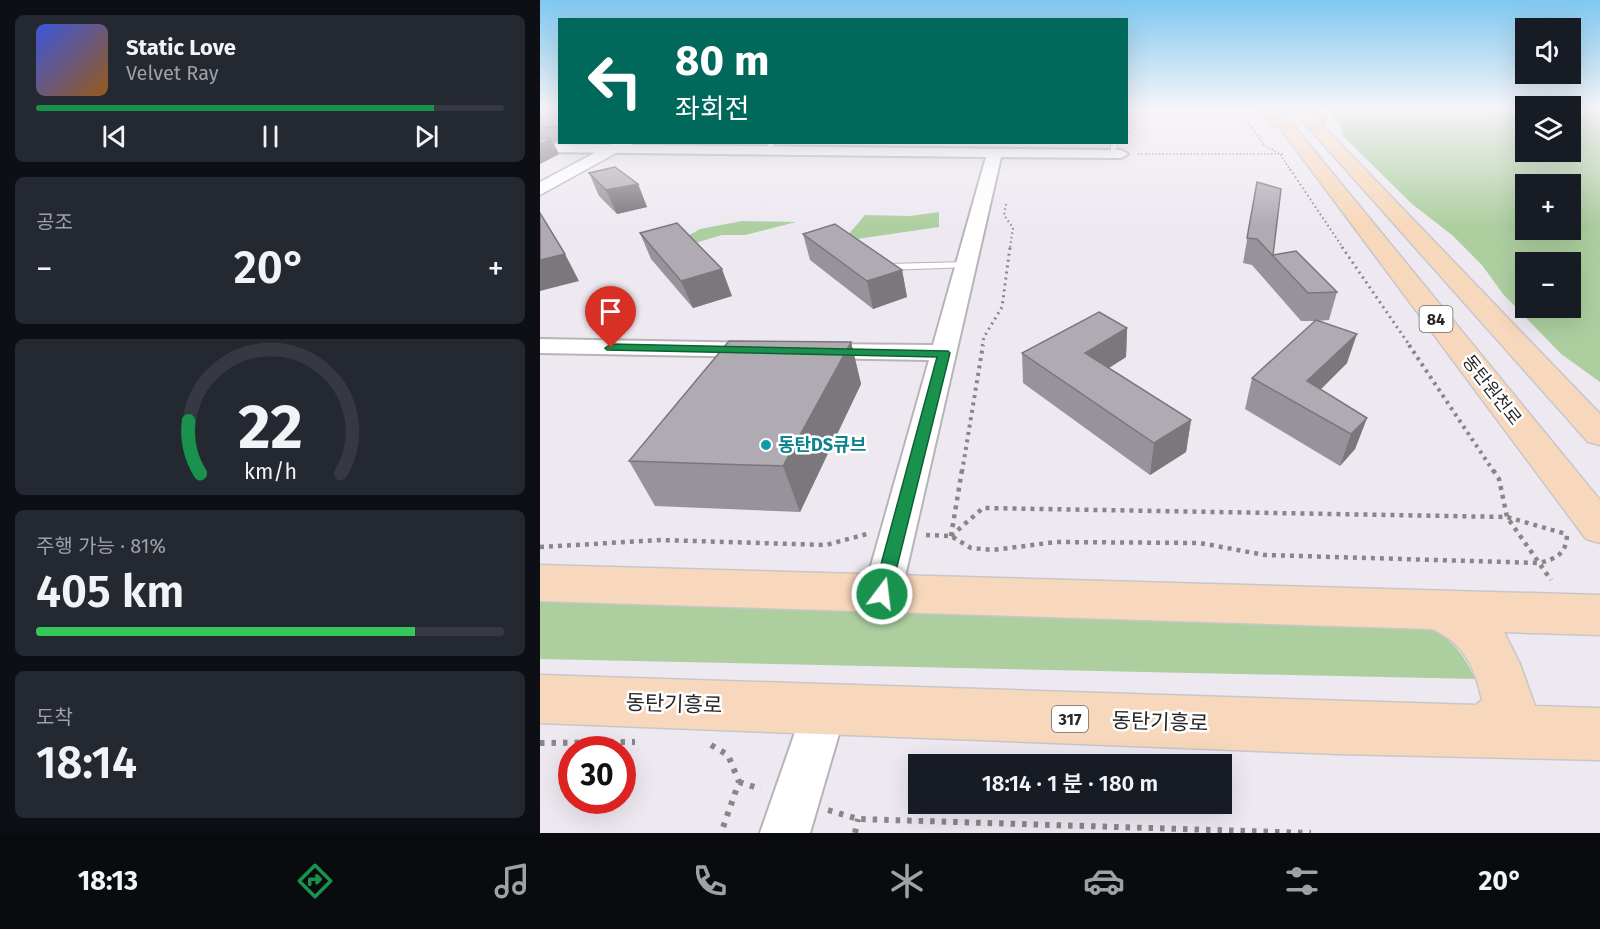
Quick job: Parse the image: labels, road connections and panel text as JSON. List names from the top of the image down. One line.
{"streets":{"main road":["84","동탄원천로","동탄기흥로","317"]},"places":["동탄DS큐브"],"page":{"map_buttons":["+","−"],"turn":["80 m","좌회전"],"song":["Static Love","Velvet Ray"],"tile":["공조",["주행 가능 · 81%","405 km"],["도착","18:14"]],"heat":["−","20°","+"],"limit":"30","trip":"18:14 · 1 분 · 180 m","tabs":["18:13","20°"],"gauge":["22","km/h"]}}
